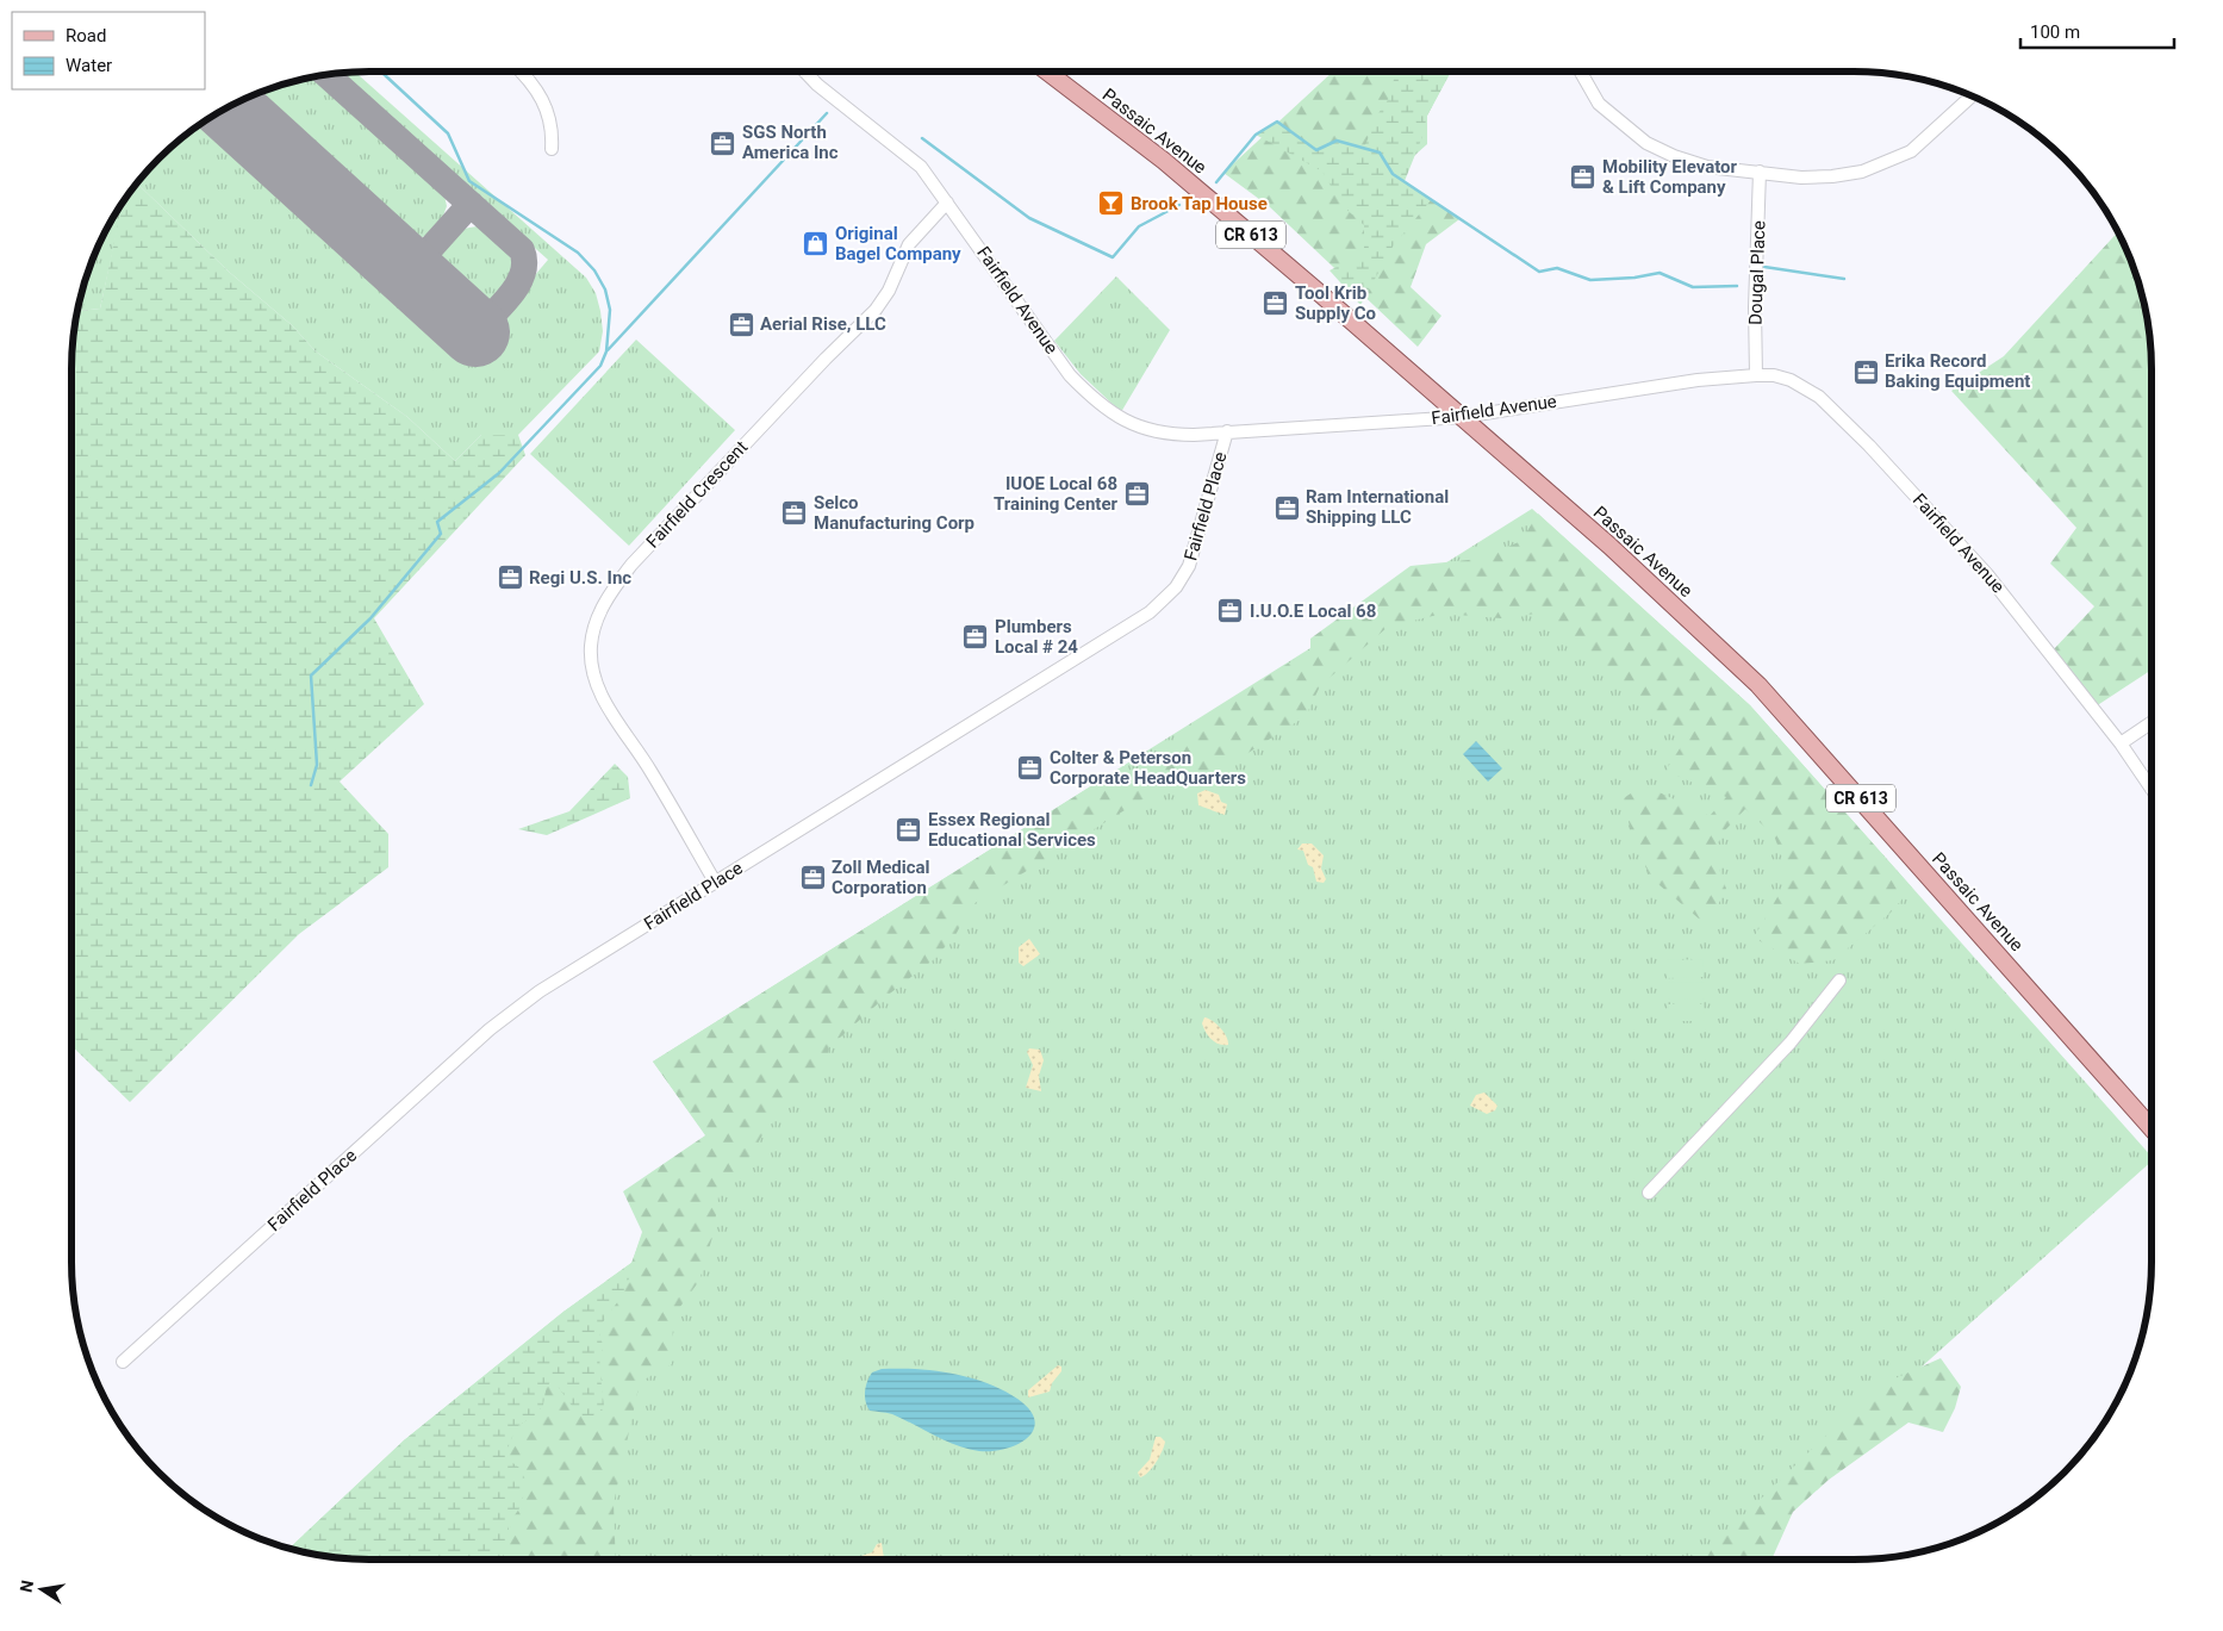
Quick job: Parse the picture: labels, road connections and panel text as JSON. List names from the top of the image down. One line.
{"streets":{"main road":["Passaic Avenue","CR 613"],"street":["Dougal Place","Fairfield Avenue","Fairfield Crescent","Fairfield Place"]},"crossings":[["Passaic Avenue","Fairfield Avenue"],["Dougal Place","Fairfield Avenue"],["Fairfield Avenue","Fairfield Crescent"],["Fairfield Avenue","Fairfield Place"],["Fairfield Crescent","Fairfield Place"]],"places":{"office":["SGS North America Inc","Mobility Elevator & Lift Company","Tool Krib Supply Co","Aerial Rise, LLC","Erika Record Baking Equipment","IUOE Local 68 Training Center","Ram International Shipping LLC","Selco Manufacturing Corp","Regi U.S. Inc","I.U.O.E Local 68","Plumbers Local # 24","Colter & Peterson Corporate HeadQuarters","Essex Regional Educational Services","Zoll Medical Corporation"],"bar":["Brook Tap House"],"shop":["Original Bagel Company"]},"legend":["Road","Water"],"scale_bar":"100 m","north":"left"}
